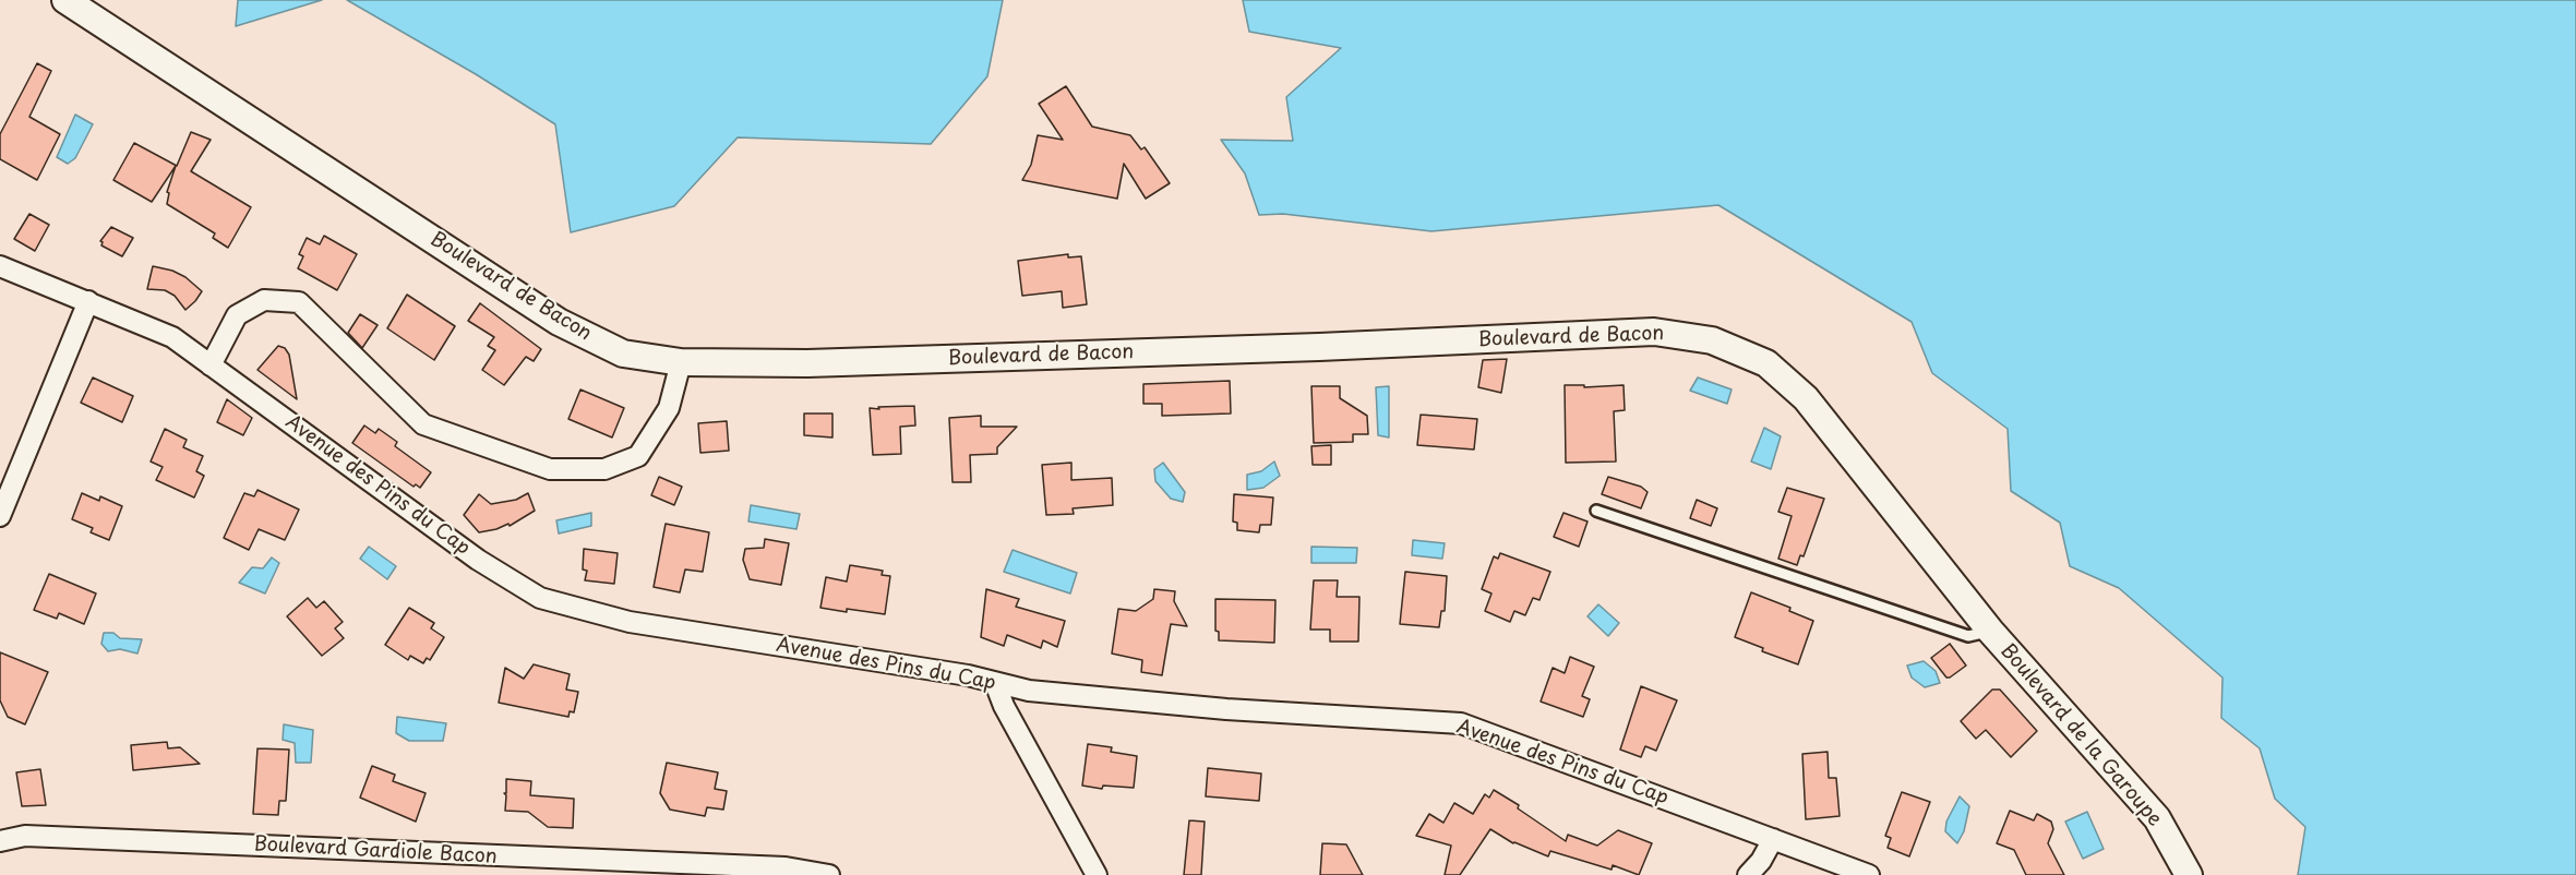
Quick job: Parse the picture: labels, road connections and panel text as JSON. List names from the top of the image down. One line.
{"streets":{"street":["Boulevard de Bacon","Avenue des Pins du Cap","Boulevard de la Garoupe","Boulevard Gardiole Bacon"]},"crossings":[["Boulevard de Bacon","Boulevard de la Garoupe"]]}
